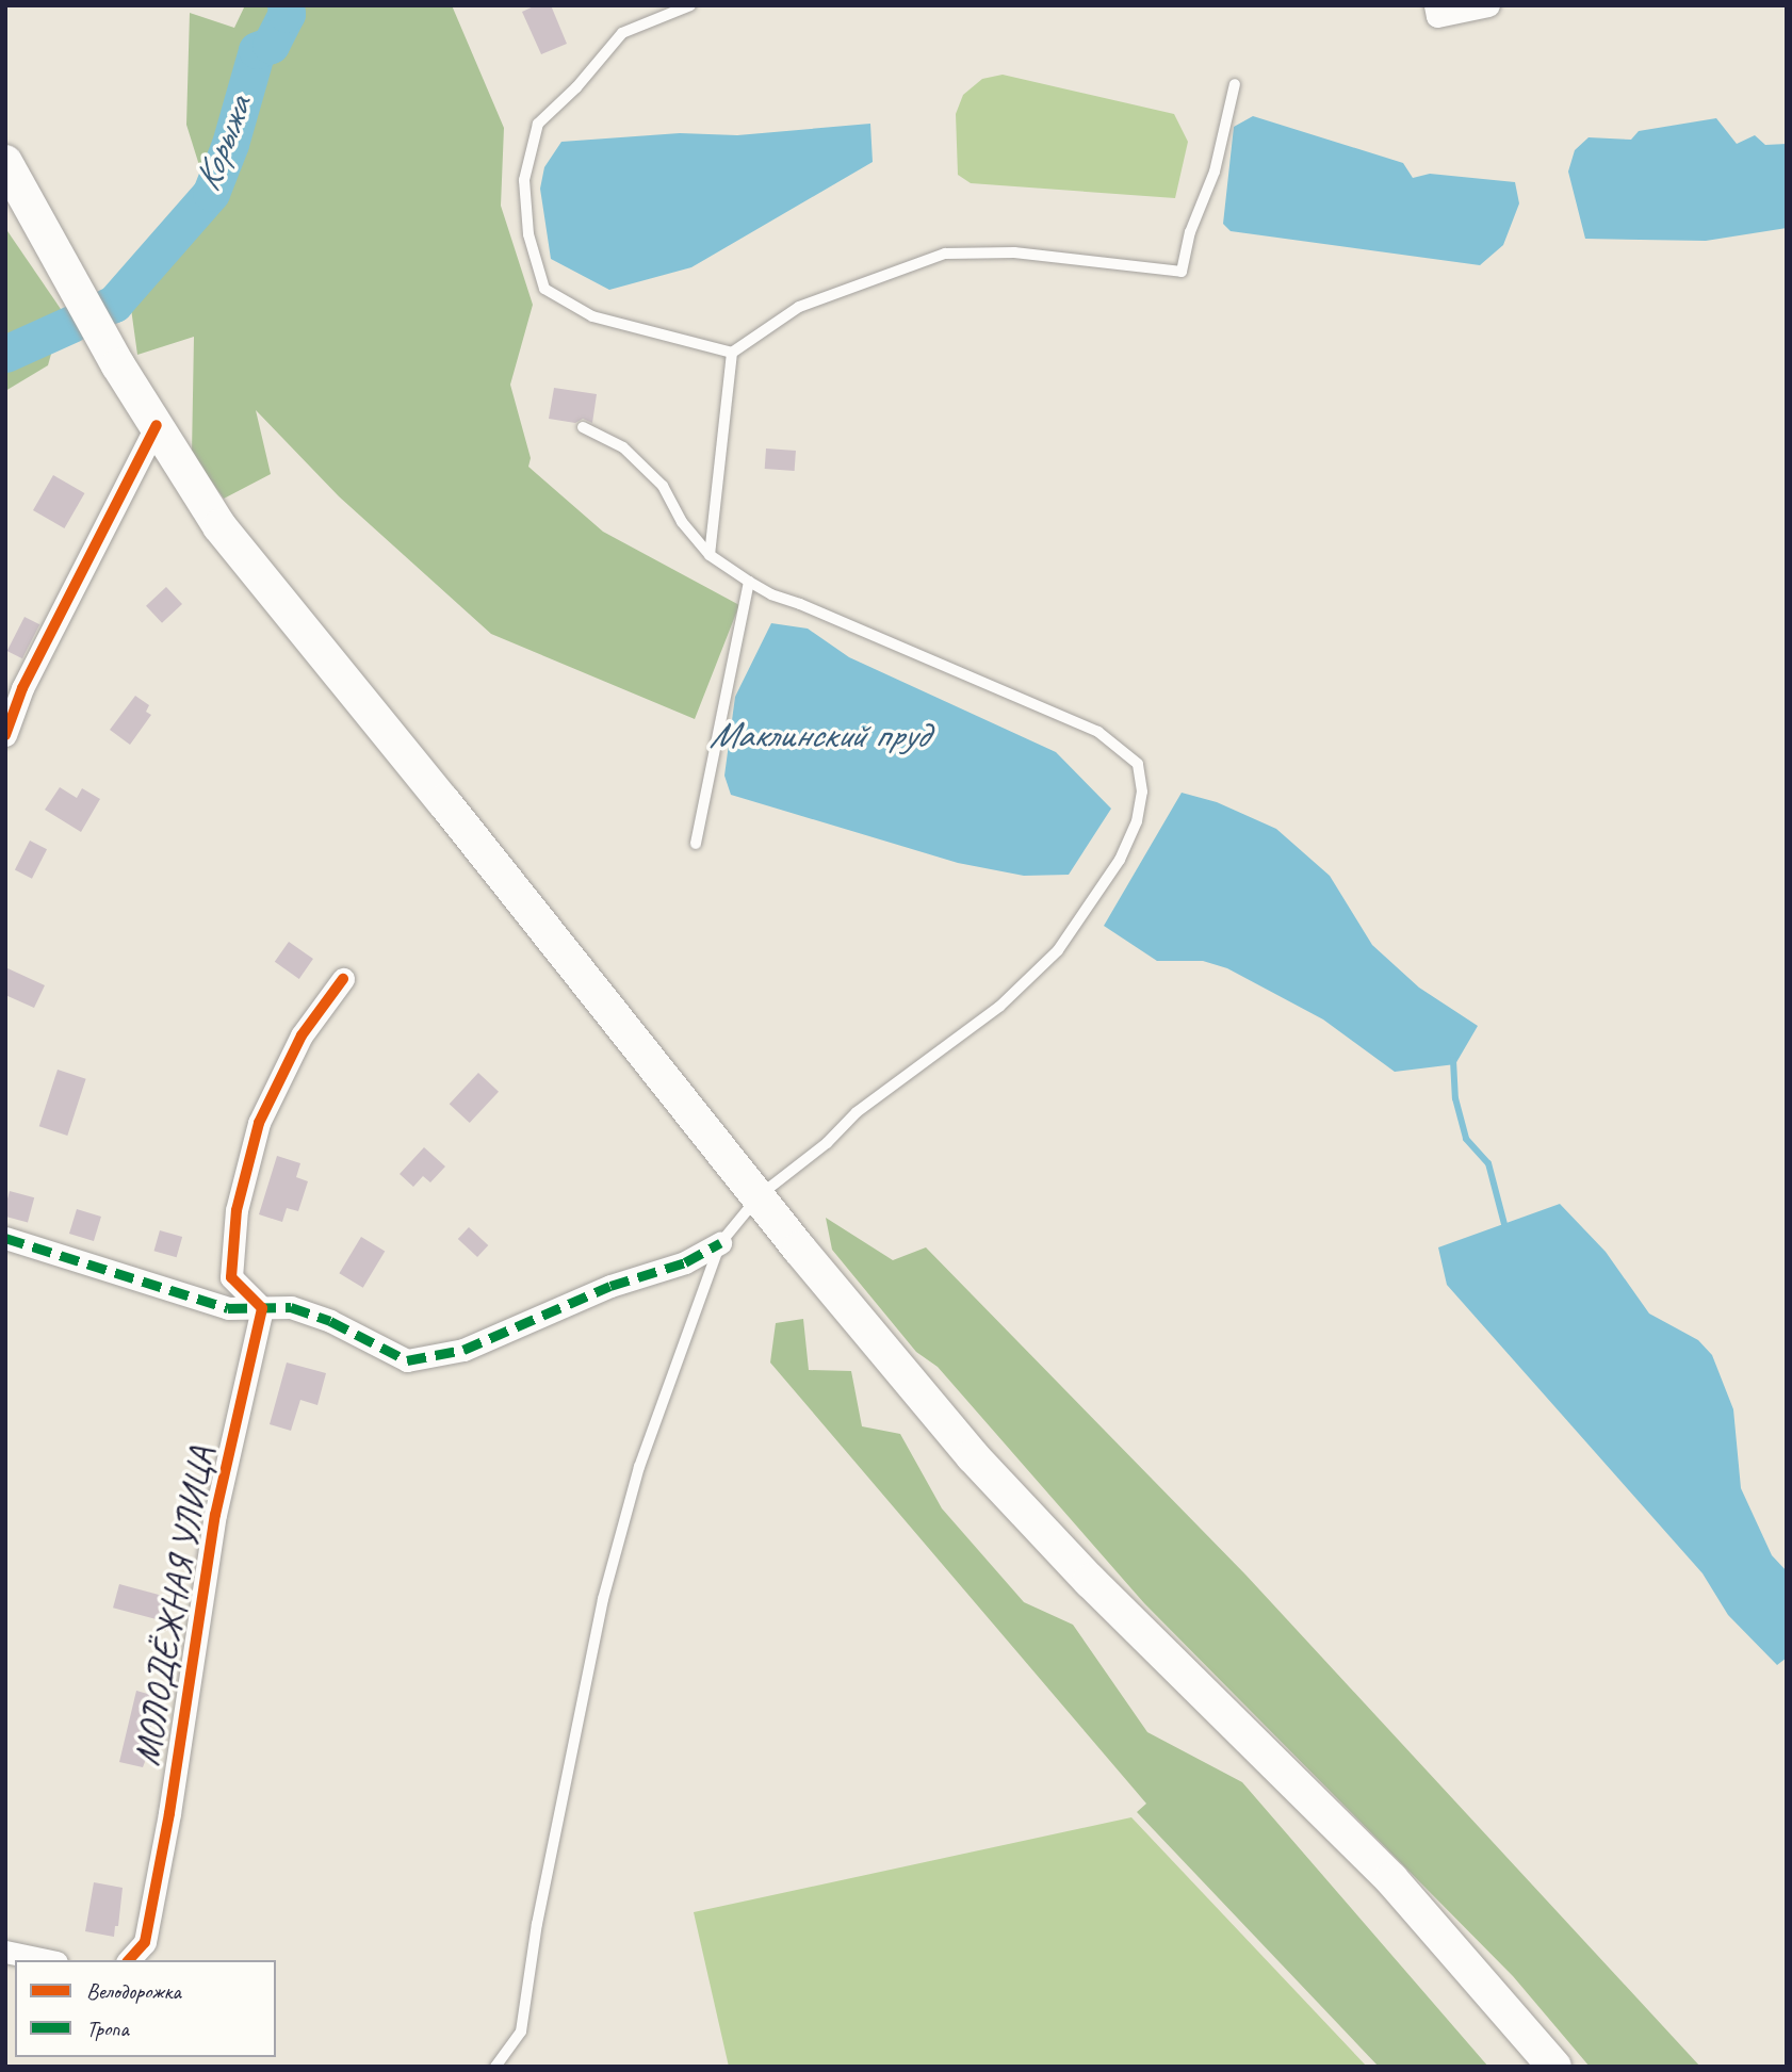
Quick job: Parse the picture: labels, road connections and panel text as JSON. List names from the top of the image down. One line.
{"streets":{"street":["МОЛОДЁЖНАЯ УЛИЦА"]},"water":["Корыжа","Маклинский пруд"],"legend":["Велодорожка","Тропа"]}
